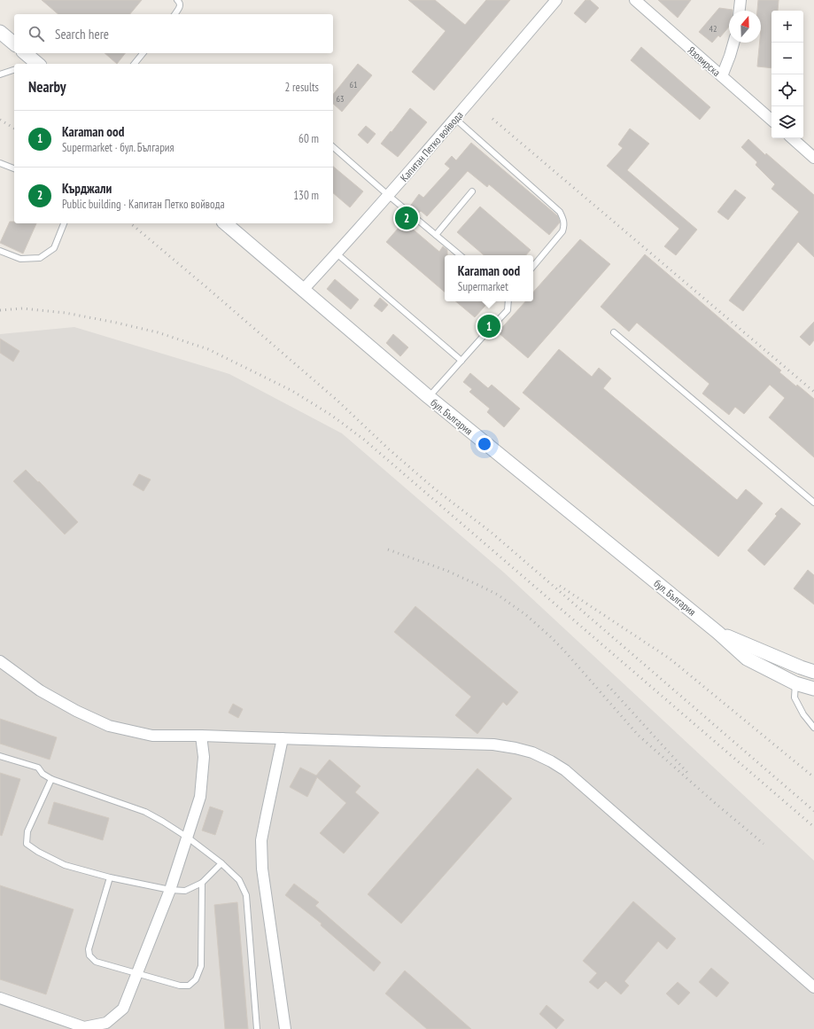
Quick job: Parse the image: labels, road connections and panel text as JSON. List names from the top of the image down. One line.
{"streets":{"street":["Язовирска","Капитан Петко войвода","бул. България"]},"crossings":[["Капитан Петко войвода","бул. България"]],"house_numbers":["42","61","63"],"north":"top","page":{"map_buttons":["+","−"],"search":"Search here","heading":["Nearby","2 results"],"list":[{"mark":"1","name":"Karaman ood","note":"Supermarket · бул. България","value":"60 m"},{"mark":"2","name":"Кърджали","note":"Public building · Капитан Петко войвода","value":"130 m"}],"pins":["2","1"],"popup":["Karaman ood","Supermarket"]}}
